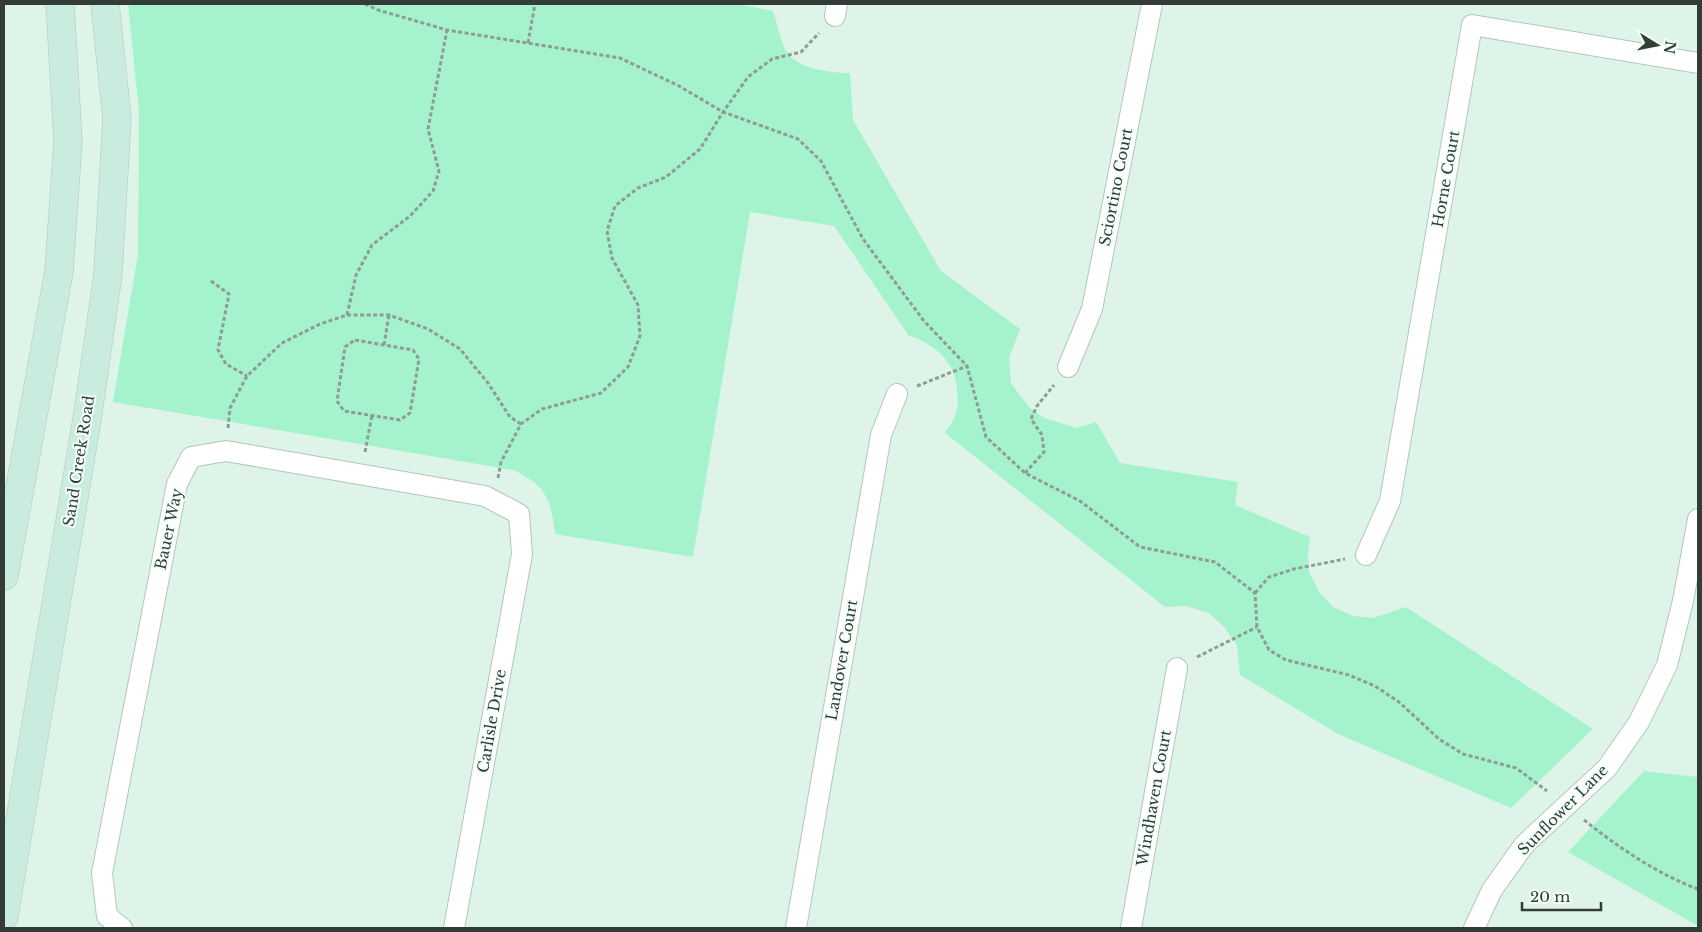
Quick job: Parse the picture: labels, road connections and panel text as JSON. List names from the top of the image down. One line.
{"streets":{"main road":["Sand Creek Road"],"street":["Horne Court","Sciortino Court","Bauer Way","Landover Court","Carlisle Drive","Windhaven Court","Sunflower Lane"]},"crossings":[["Bauer Way","Carlisle Drive"]],"scale_bar":"20 m","north":"right"}
